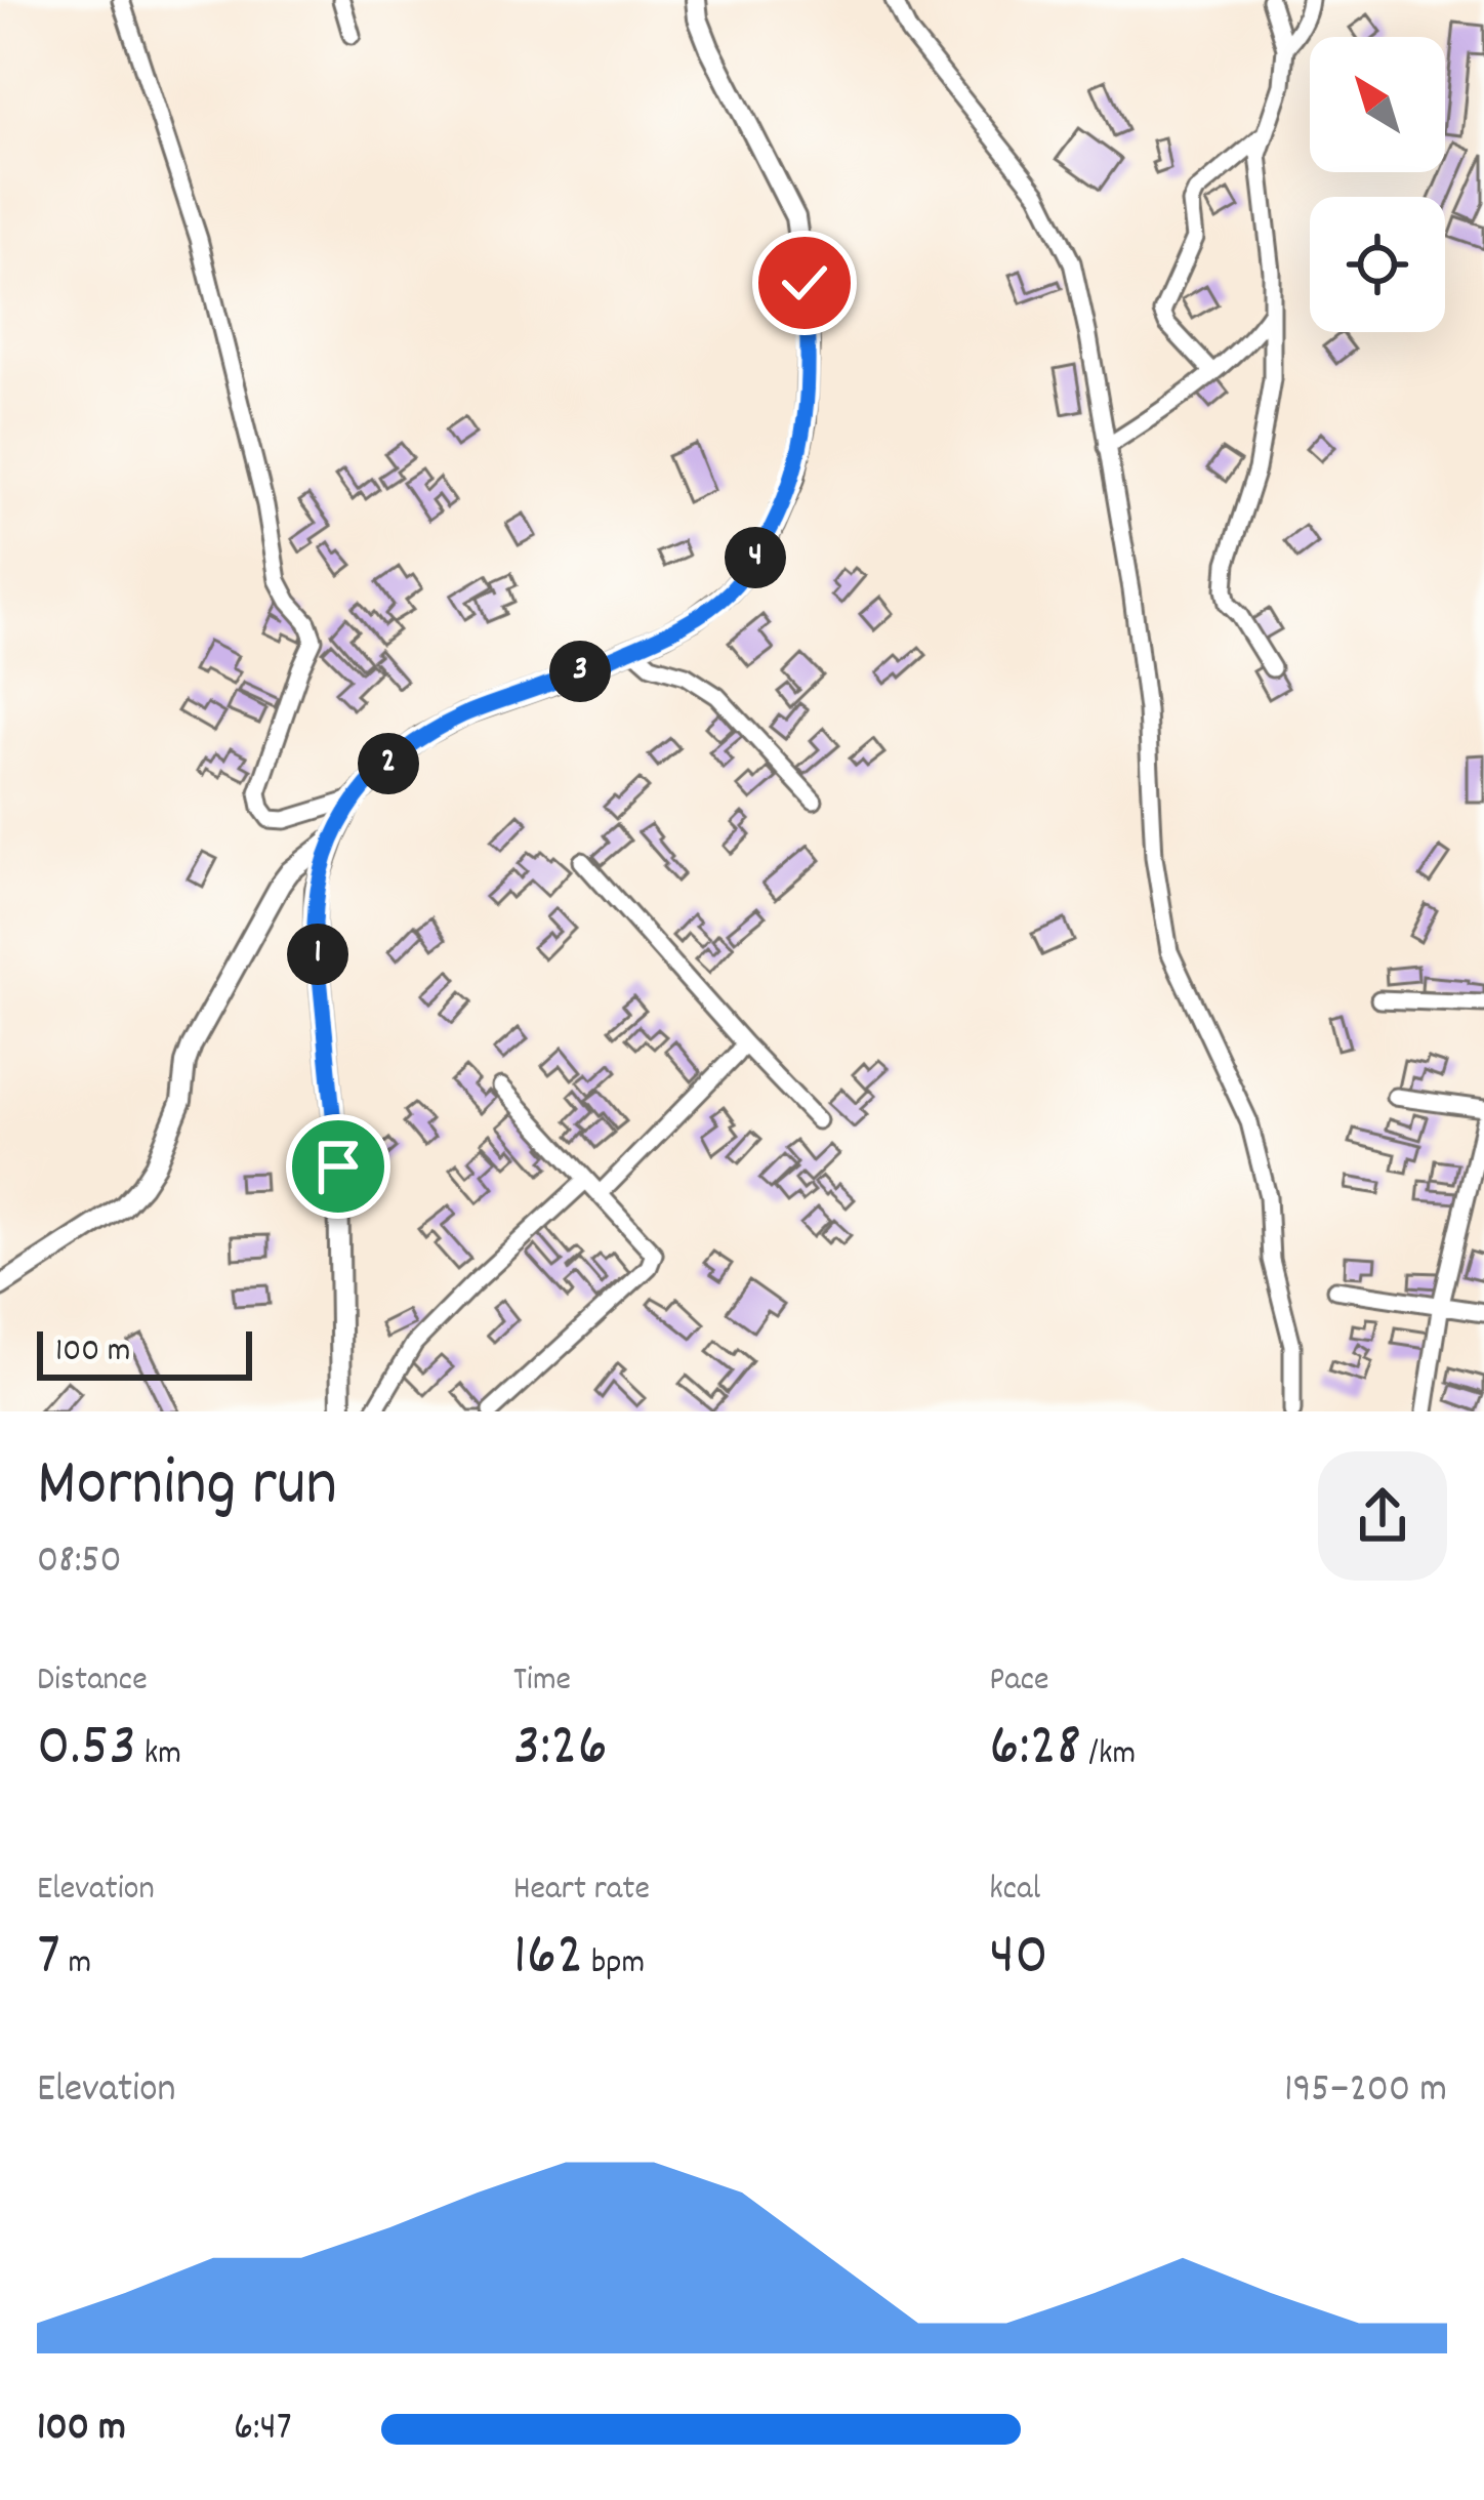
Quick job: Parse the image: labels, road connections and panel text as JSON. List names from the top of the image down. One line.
{"scale_bar":"100 m","north":"top left","page":{"pins":["4","3","2","1"],"scale":"100 m","heading":["Morning run","08:50"],"stats":[["Distance","0.53 km"],["Time","3:26"],["Pace","6:28 /km"],["Elevation","7 m"],["Heart rate","162 bpm"],["kcal","40"]],"chart":["Elevation","195–200 m"],"list":[{"name":"100 m","note":"6:47"}]}}
